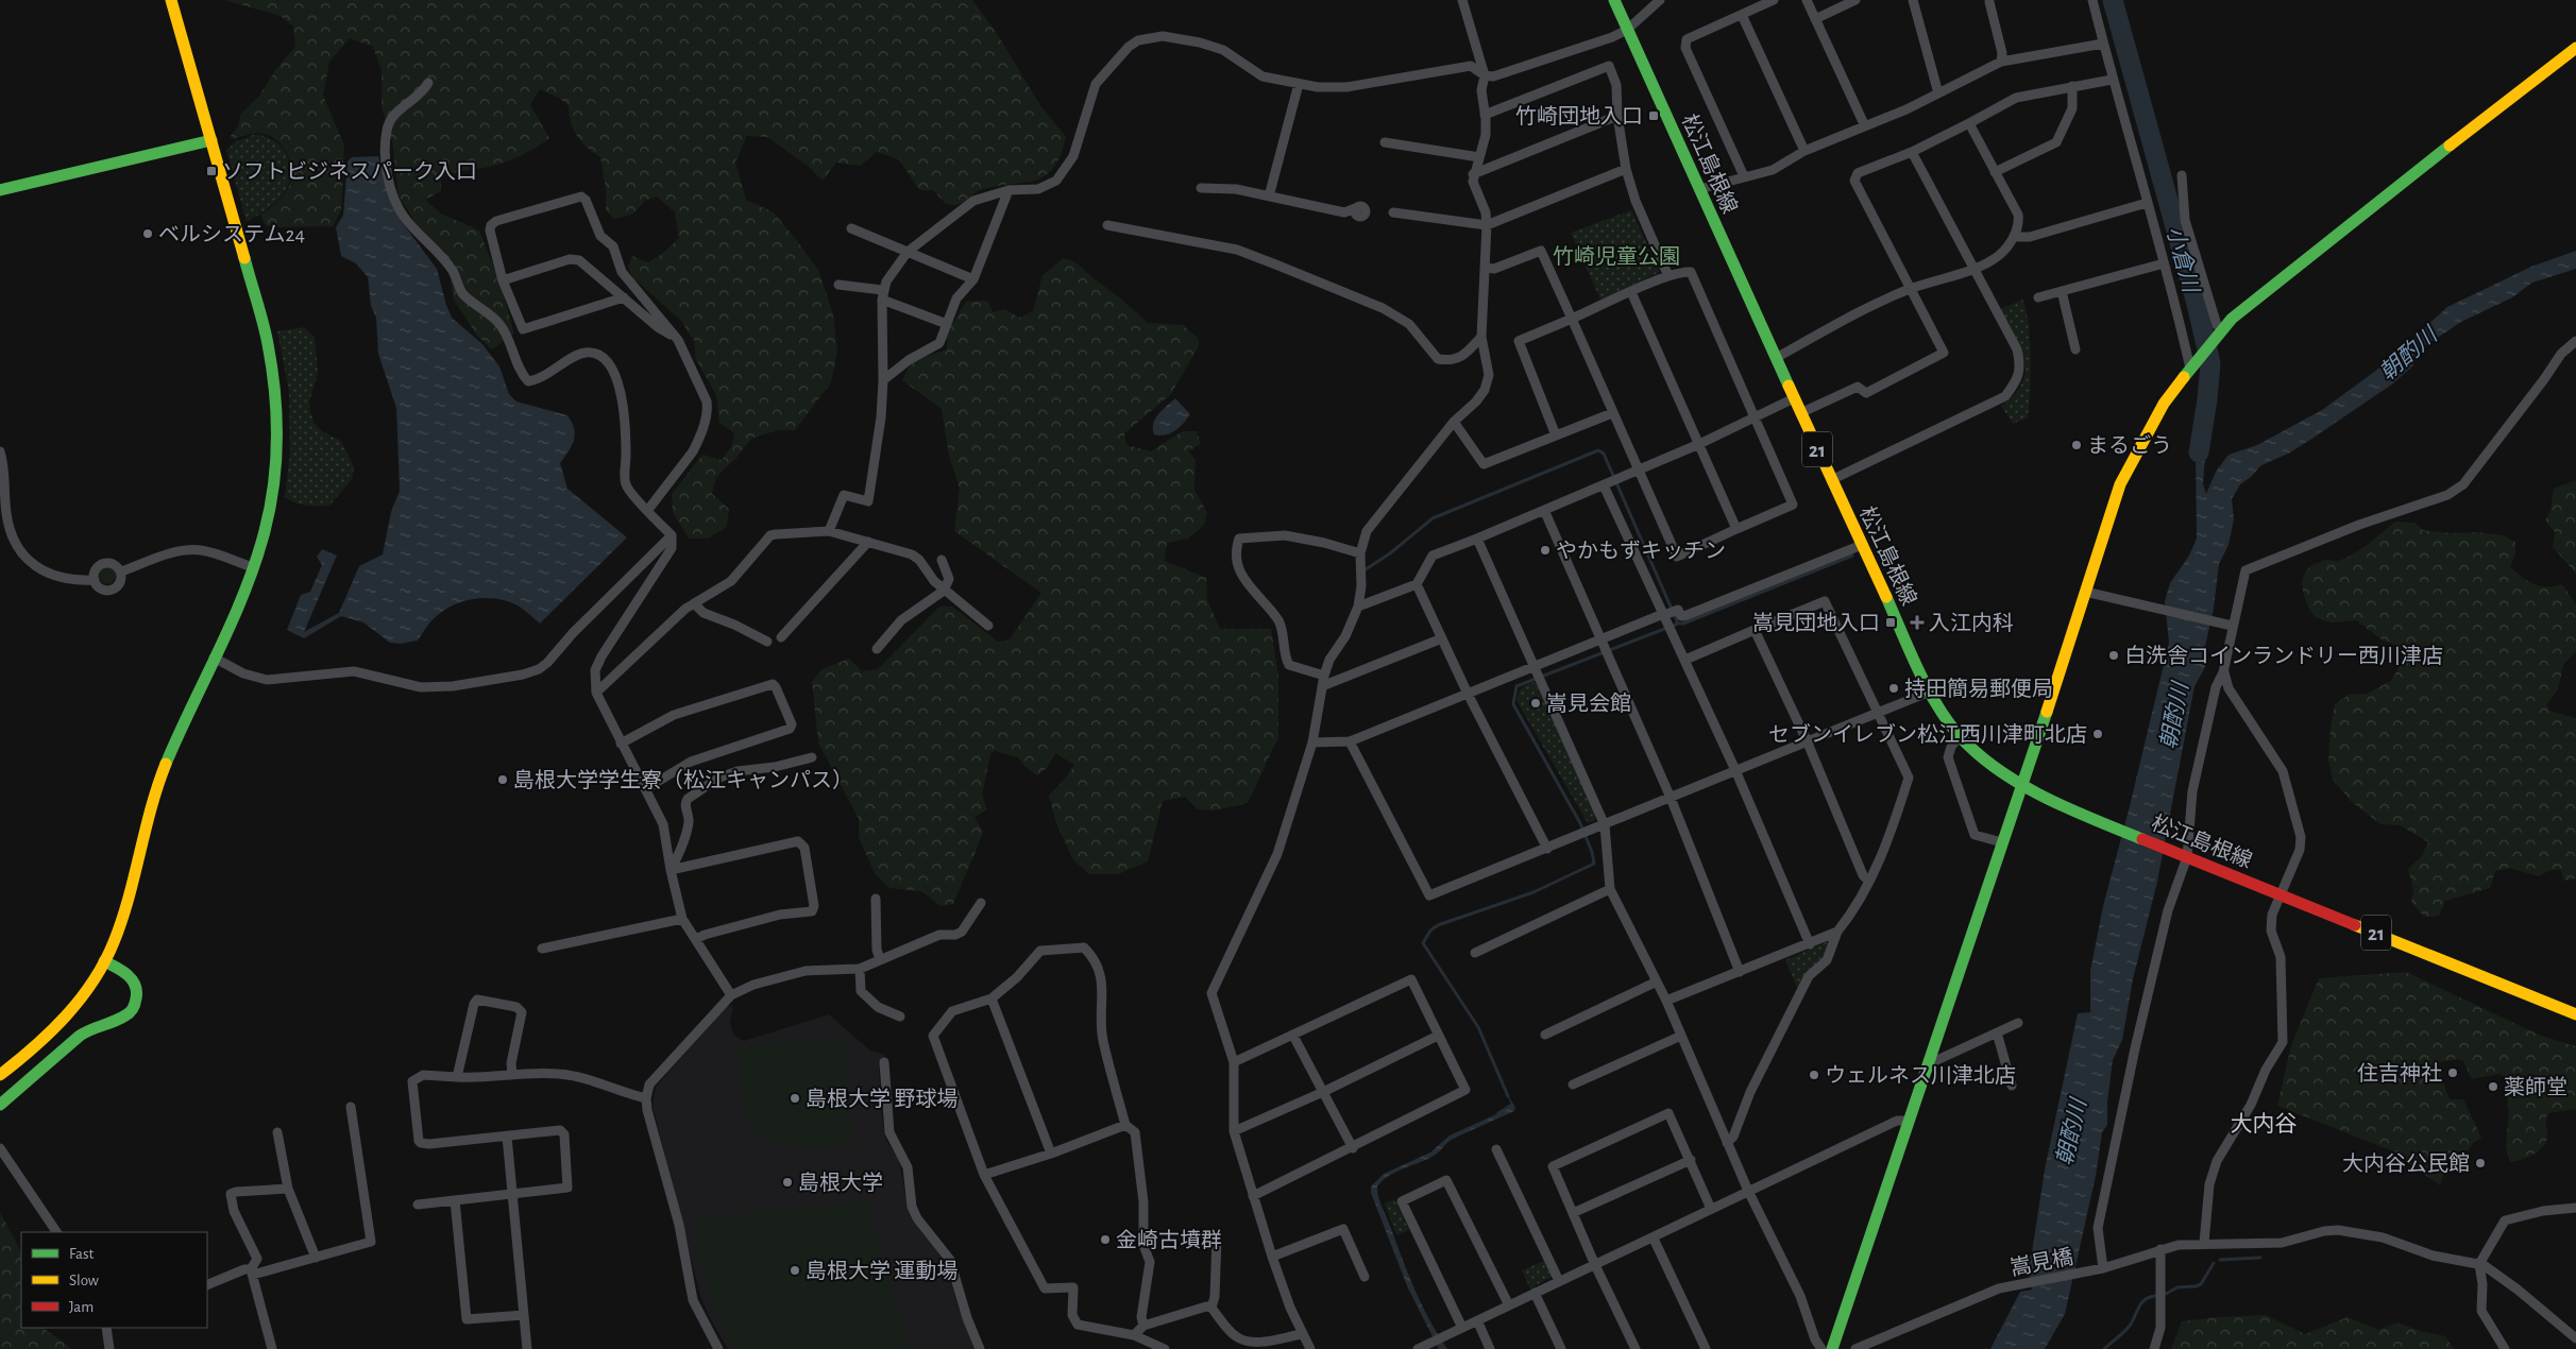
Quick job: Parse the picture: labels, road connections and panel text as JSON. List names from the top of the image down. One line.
{"streets":{"street":["松江島根線","21","嵩見橋"]},"districts":["大内谷"],"water":["小倉川","朝酌川"],"parks":["竹崎児童公園"],"places":{"transit":["竹崎団地入口","ソフトビジネスパーク入口","嵩見団地入口"],"other":["ベルシステム24","まるごう","やかもずキッチン","白洗舎コインランドリー西川津店","持田簡易郵便局","嵩見会館","セブンイレブン松江西川津町北店","島根大学学生寮（松江キャンパス）","住吉神社","ウェルネス川津北店","薬師堂","島根大学 野球場","大内谷公民館","島根大学","金崎古墳群","島根大学 運動場"],"health":["入江内科"]},"legend":["Fast","Slow","Jam"]}
